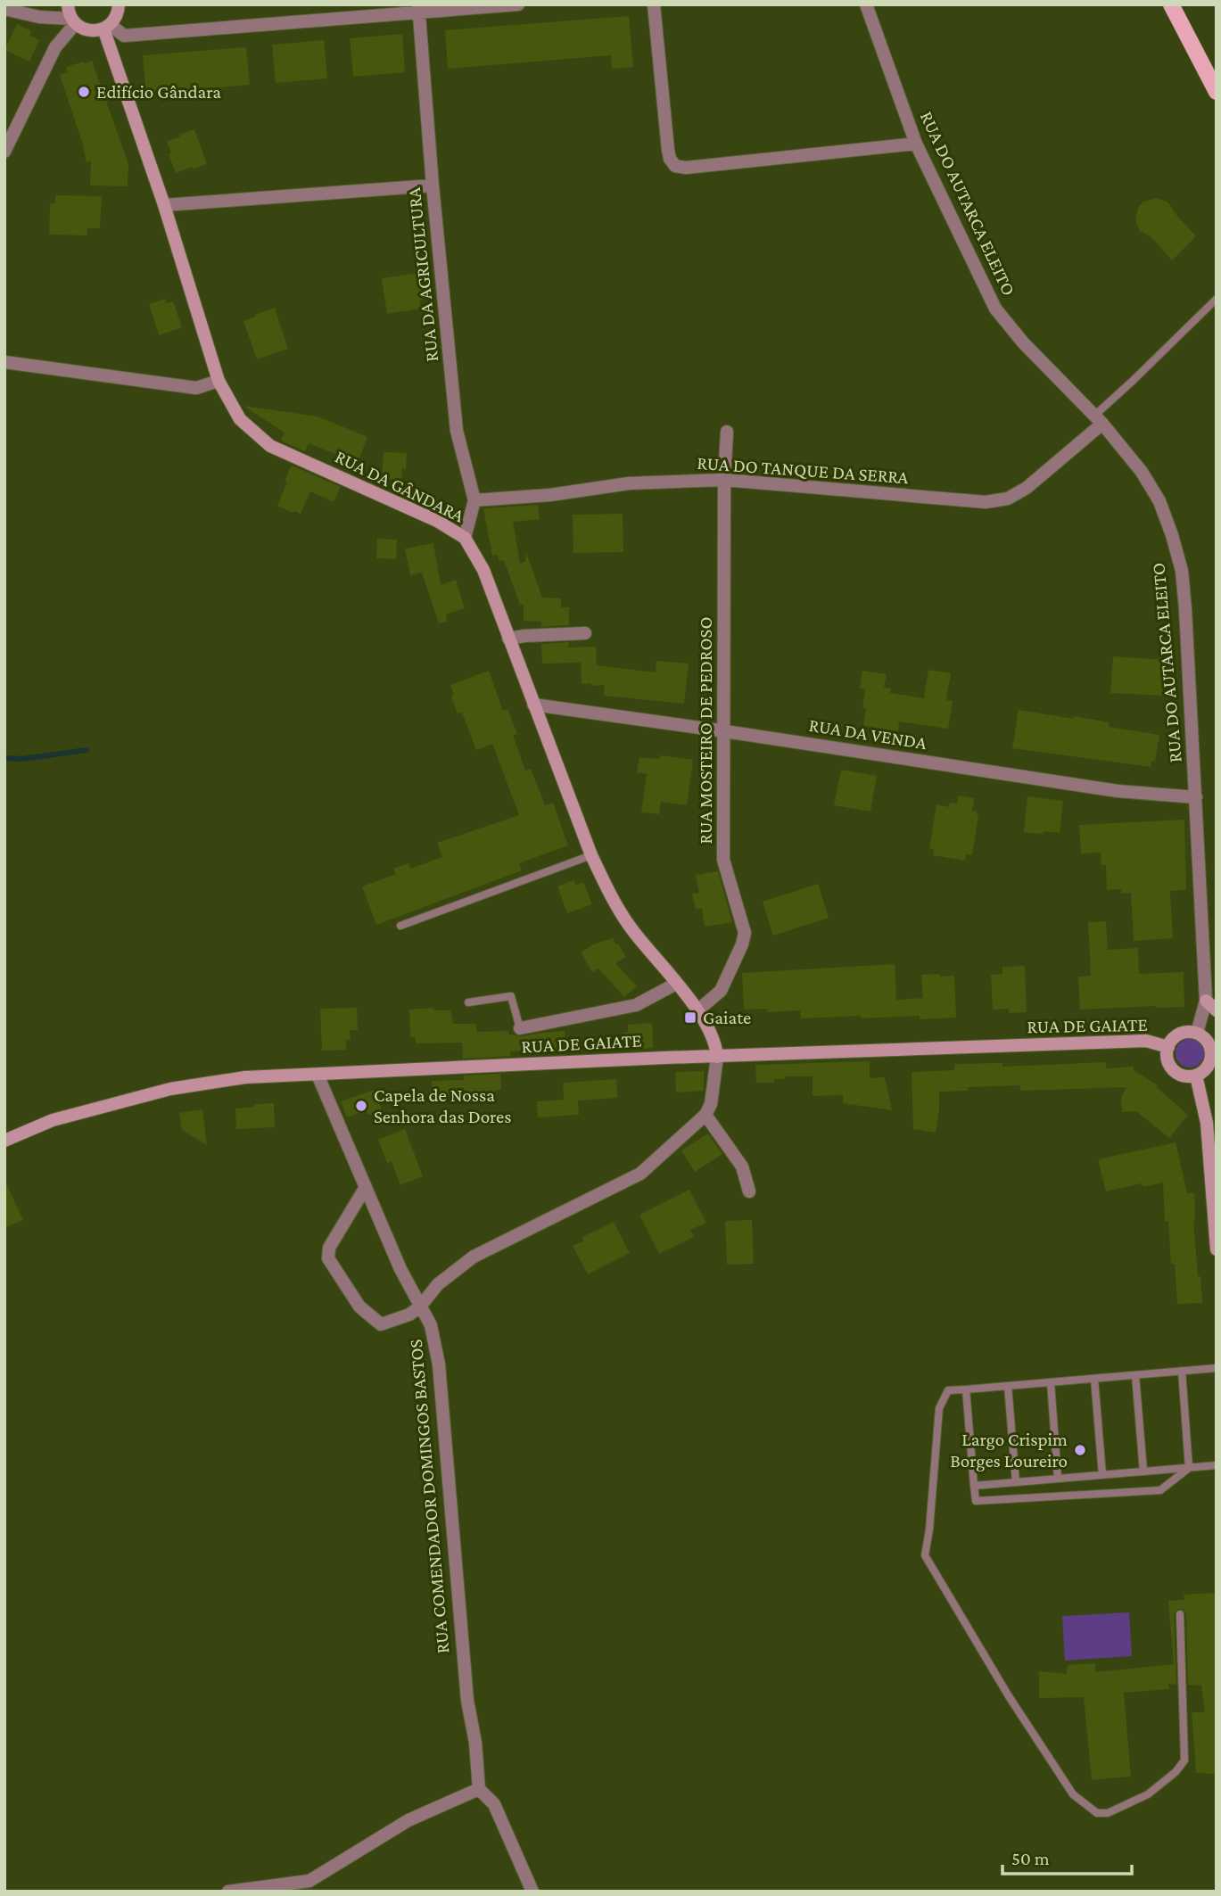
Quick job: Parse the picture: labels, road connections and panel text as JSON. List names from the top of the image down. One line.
{"streets":{"main road":["RUA DA GÂNDARA","RUA DE GAIATE"],"street":["RUA DO AUTARCA ELEITO","RUA DA AGRICULTURA","RUA DO TANQUE DA SERRA","RUA MOSTEIRO DE PEDROSO","RUA DA VENDA","RUA COMENDADOR DOMINGOS BASTOS"]},"crossings":[["RUA DO AUTARCA ELEITO","RUA DO TANQUE DA SERRA"],["RUA DO AUTARCA ELEITO","RUA DA VENDA"],["RUA DO AUTARCA ELEITO","RUA DE GAIATE"],["RUA DA AGRICULTURA","RUA DO TANQUE DA SERRA"],["RUA DA AGRICULTURA","RUA DA GÂNDARA"],["RUA DO TANQUE DA SERRA","RUA MOSTEIRO DE PEDROSO"],["RUA DA GÂNDARA","RUA MOSTEIRO DE PEDROSO"],["RUA DA GÂNDARA","RUA DA VENDA"],["RUA DA GÂNDARA","RUA DE GAIATE"],["RUA MOSTEIRO DE PEDROSO","RUA DA VENDA"],["RUA DE GAIATE","RUA COMENDADOR DOMINGOS BASTOS"]],"places":{"other":["Edifício Gândara","Capela de Nossa Senhora das Dores","Largo Crispim Borges Loureiro"],"transit":["Gaiate"]},"scale_bar":"50 m"}
